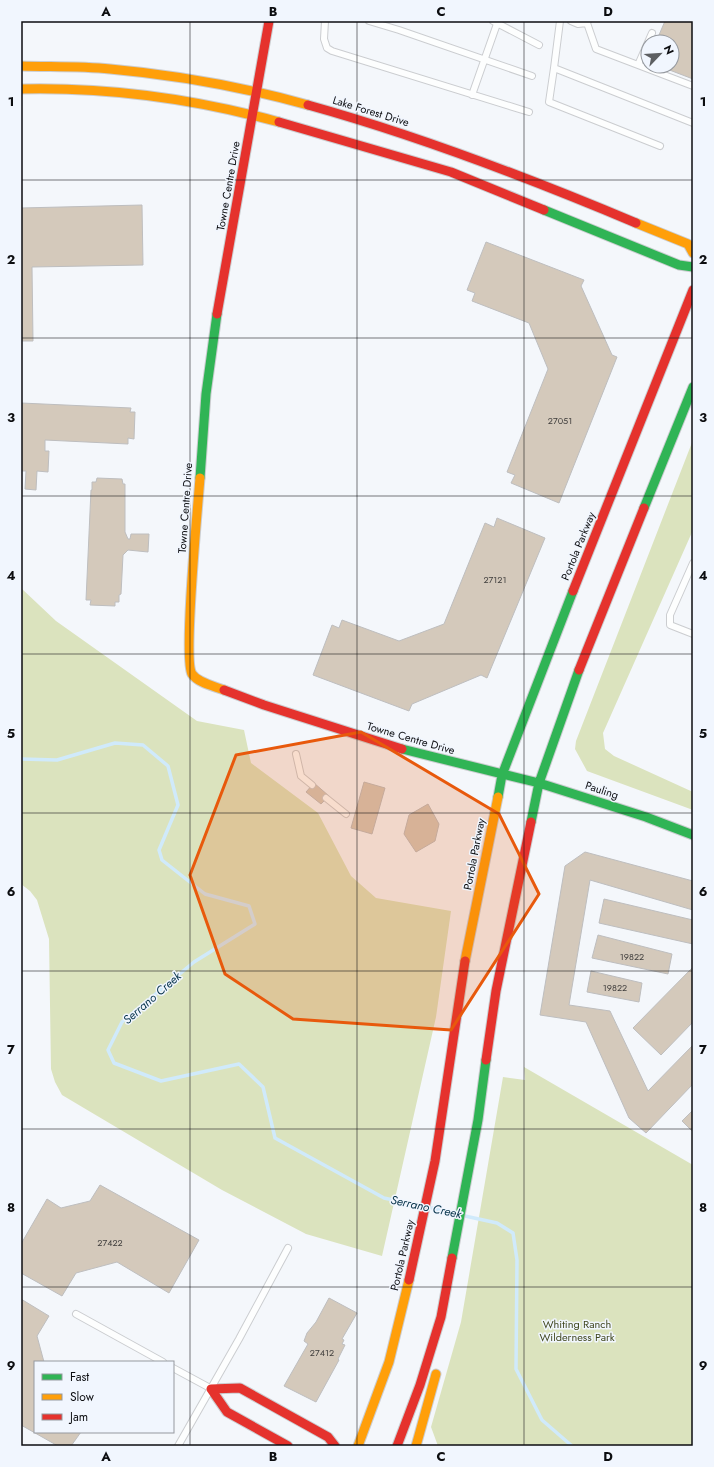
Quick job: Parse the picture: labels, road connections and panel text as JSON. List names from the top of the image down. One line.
{"streets":{"main road":["Lake Forest Drive","Towne Centre Drive","Portola Parkway","Pauling"]},"crossings":[["Lake Forest Drive","Towne Centre Drive"],["Towne Centre Drive","Portola Parkway"],["Towne Centre Drive","Pauling"],["Portola Parkway","Pauling"]],"water":["Serrano Creek"],"parks":["Whiting Ranch Wilderness Park"],"house_numbers":["27051","27121","19822","19822","27422","27412"],"legend":["Fast","Slow","Jam"],"north":"top right","grid":{"columns":["A","B","C","D"],"rows":["1","2","3","4","5","6","7","8","9"]}}
